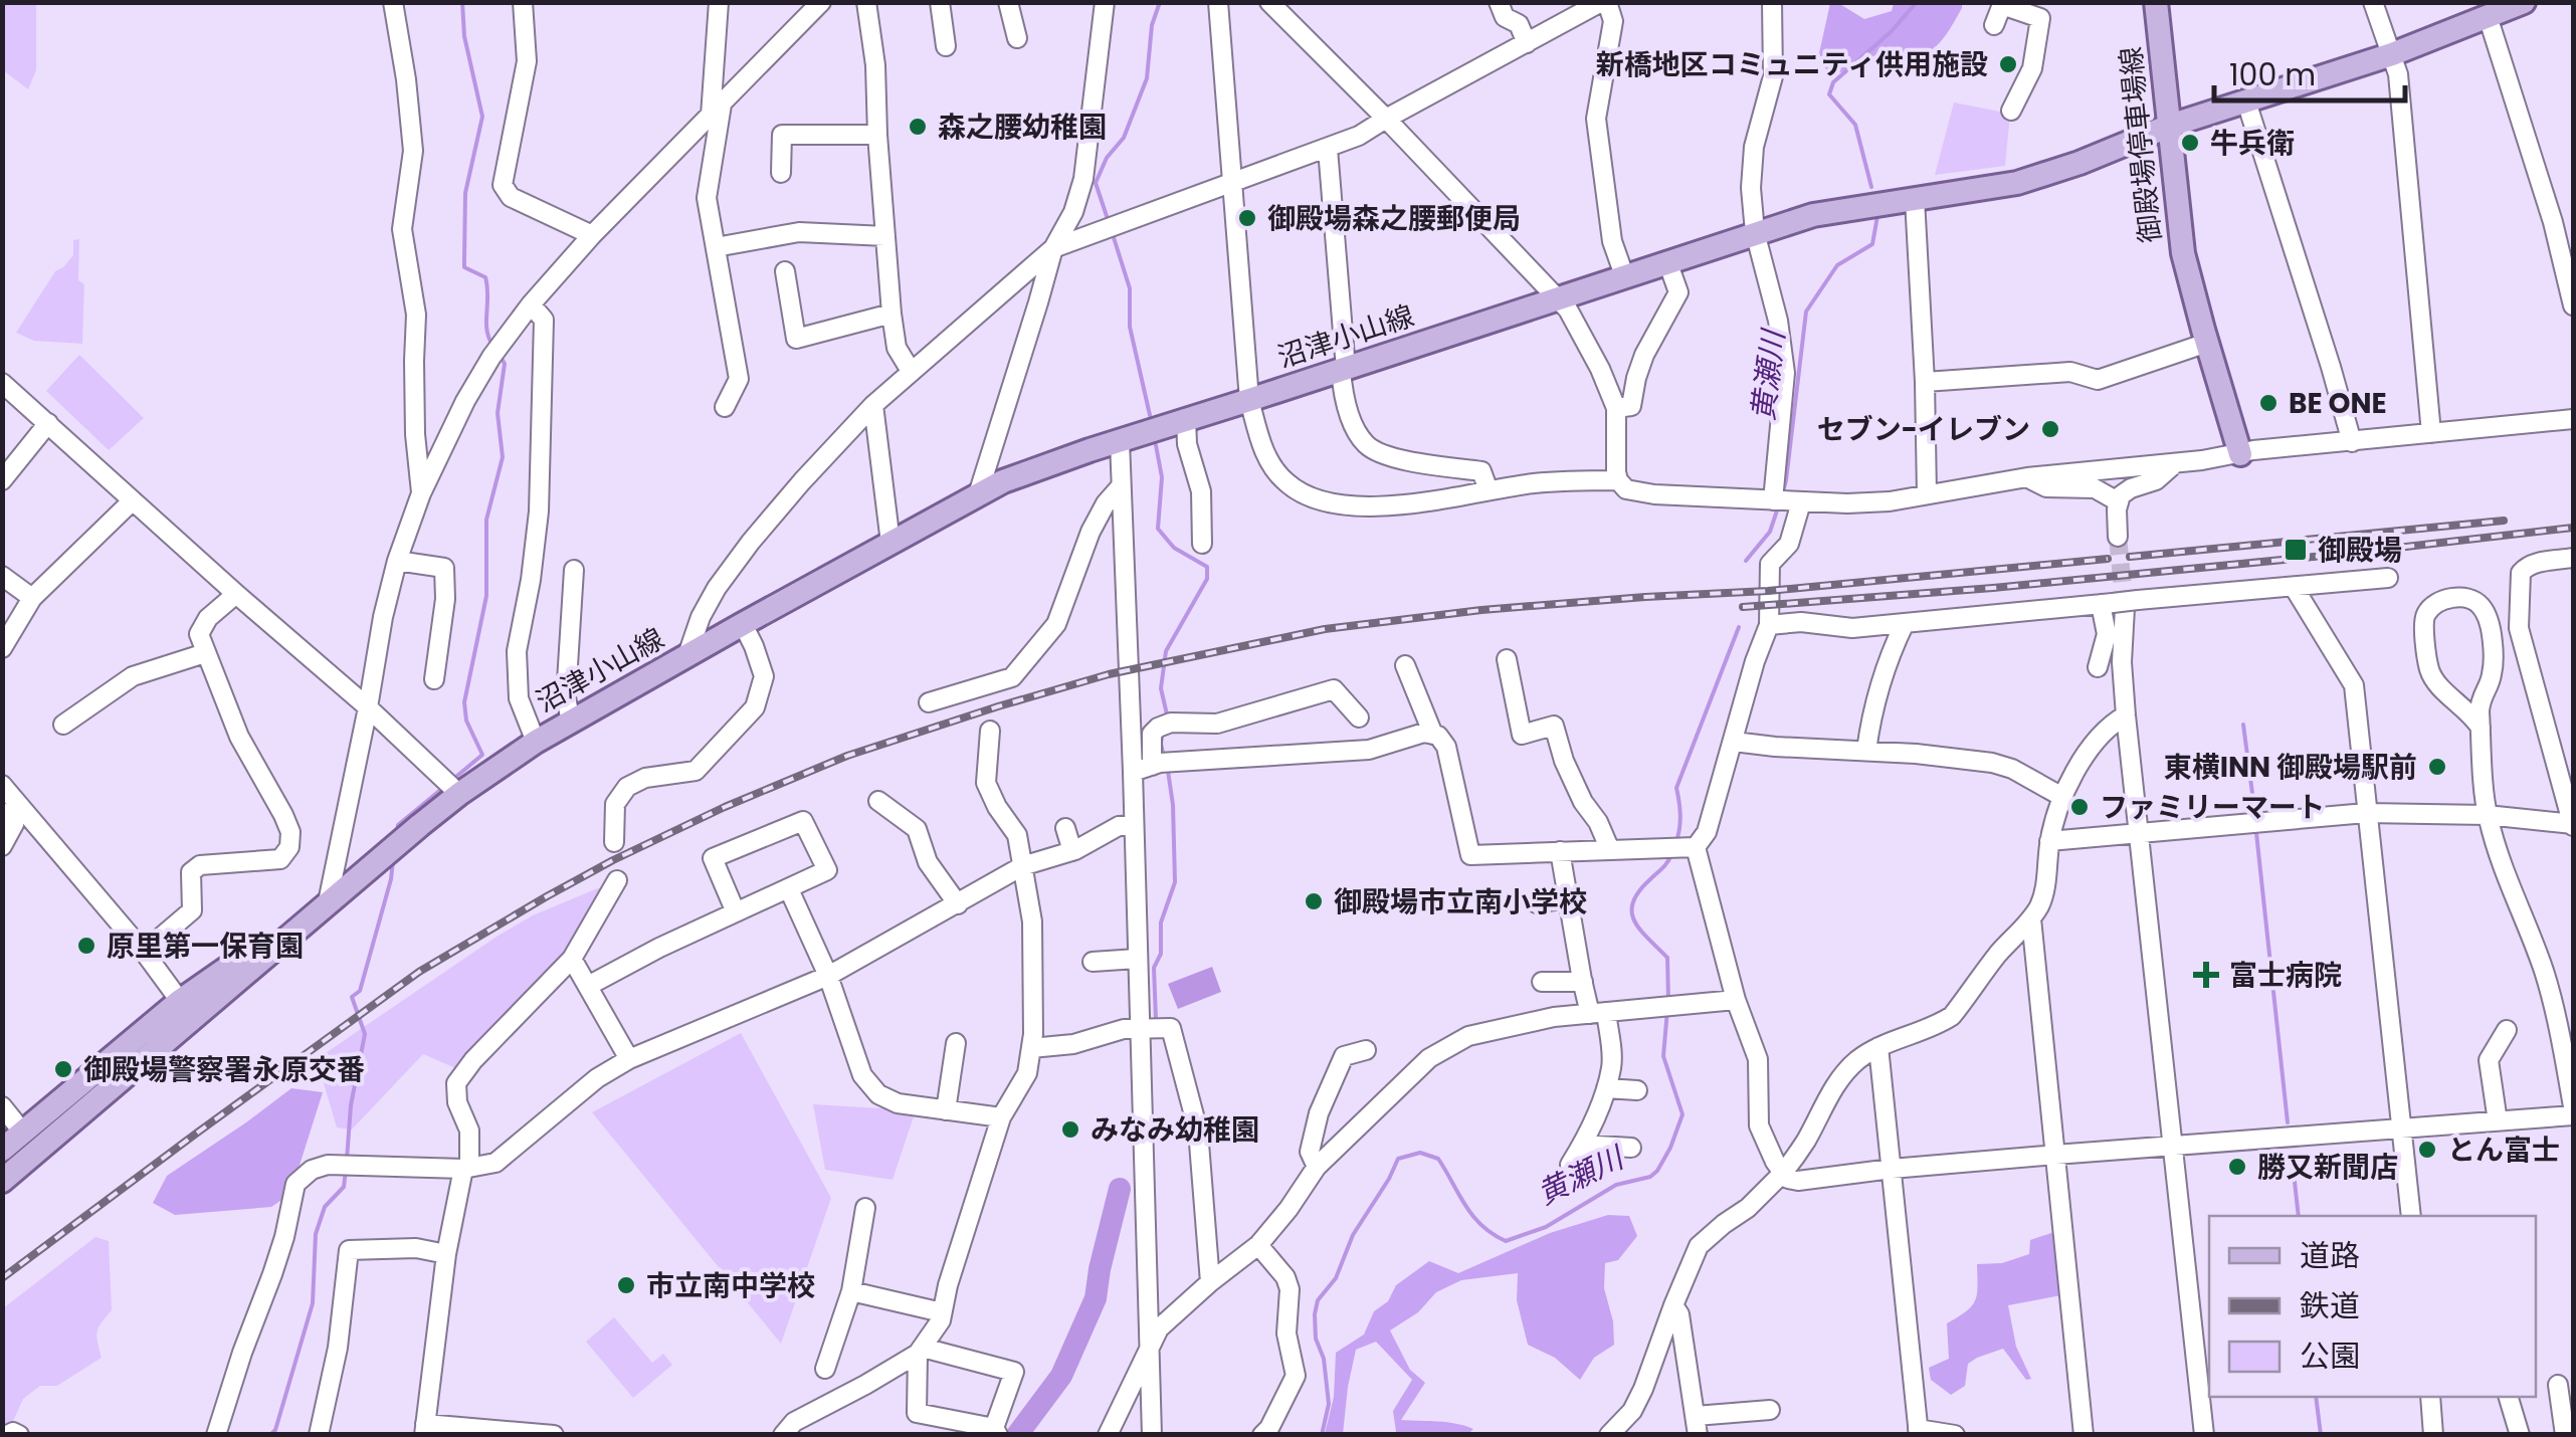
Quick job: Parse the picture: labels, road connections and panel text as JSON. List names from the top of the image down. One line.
{"streets":{"main road":["御殿場停車場線","沼津小山線"]},"crossings":[["御殿場停車場線","沼津小山線"]],"water":["黄瀬川"],"places":{"other":["新橋地区コミュニティ供用施設","森之腰幼稚園","牛兵衛","御殿場森之腰郵便局","BE ONE","セブン-イレブン","東横INN 御殿場駅前","ファミリーマート","御殿場市立南小学校","原里第一保育園","御殿場警察署永原交番","みなみ幼稚園","とん富士","勝又新聞店","市立南中学校"],"transit":["御殿場"],"health":["富士病院"]},"legend":["道路","鉄道","公園"],"scale_bar":"100 m"}
